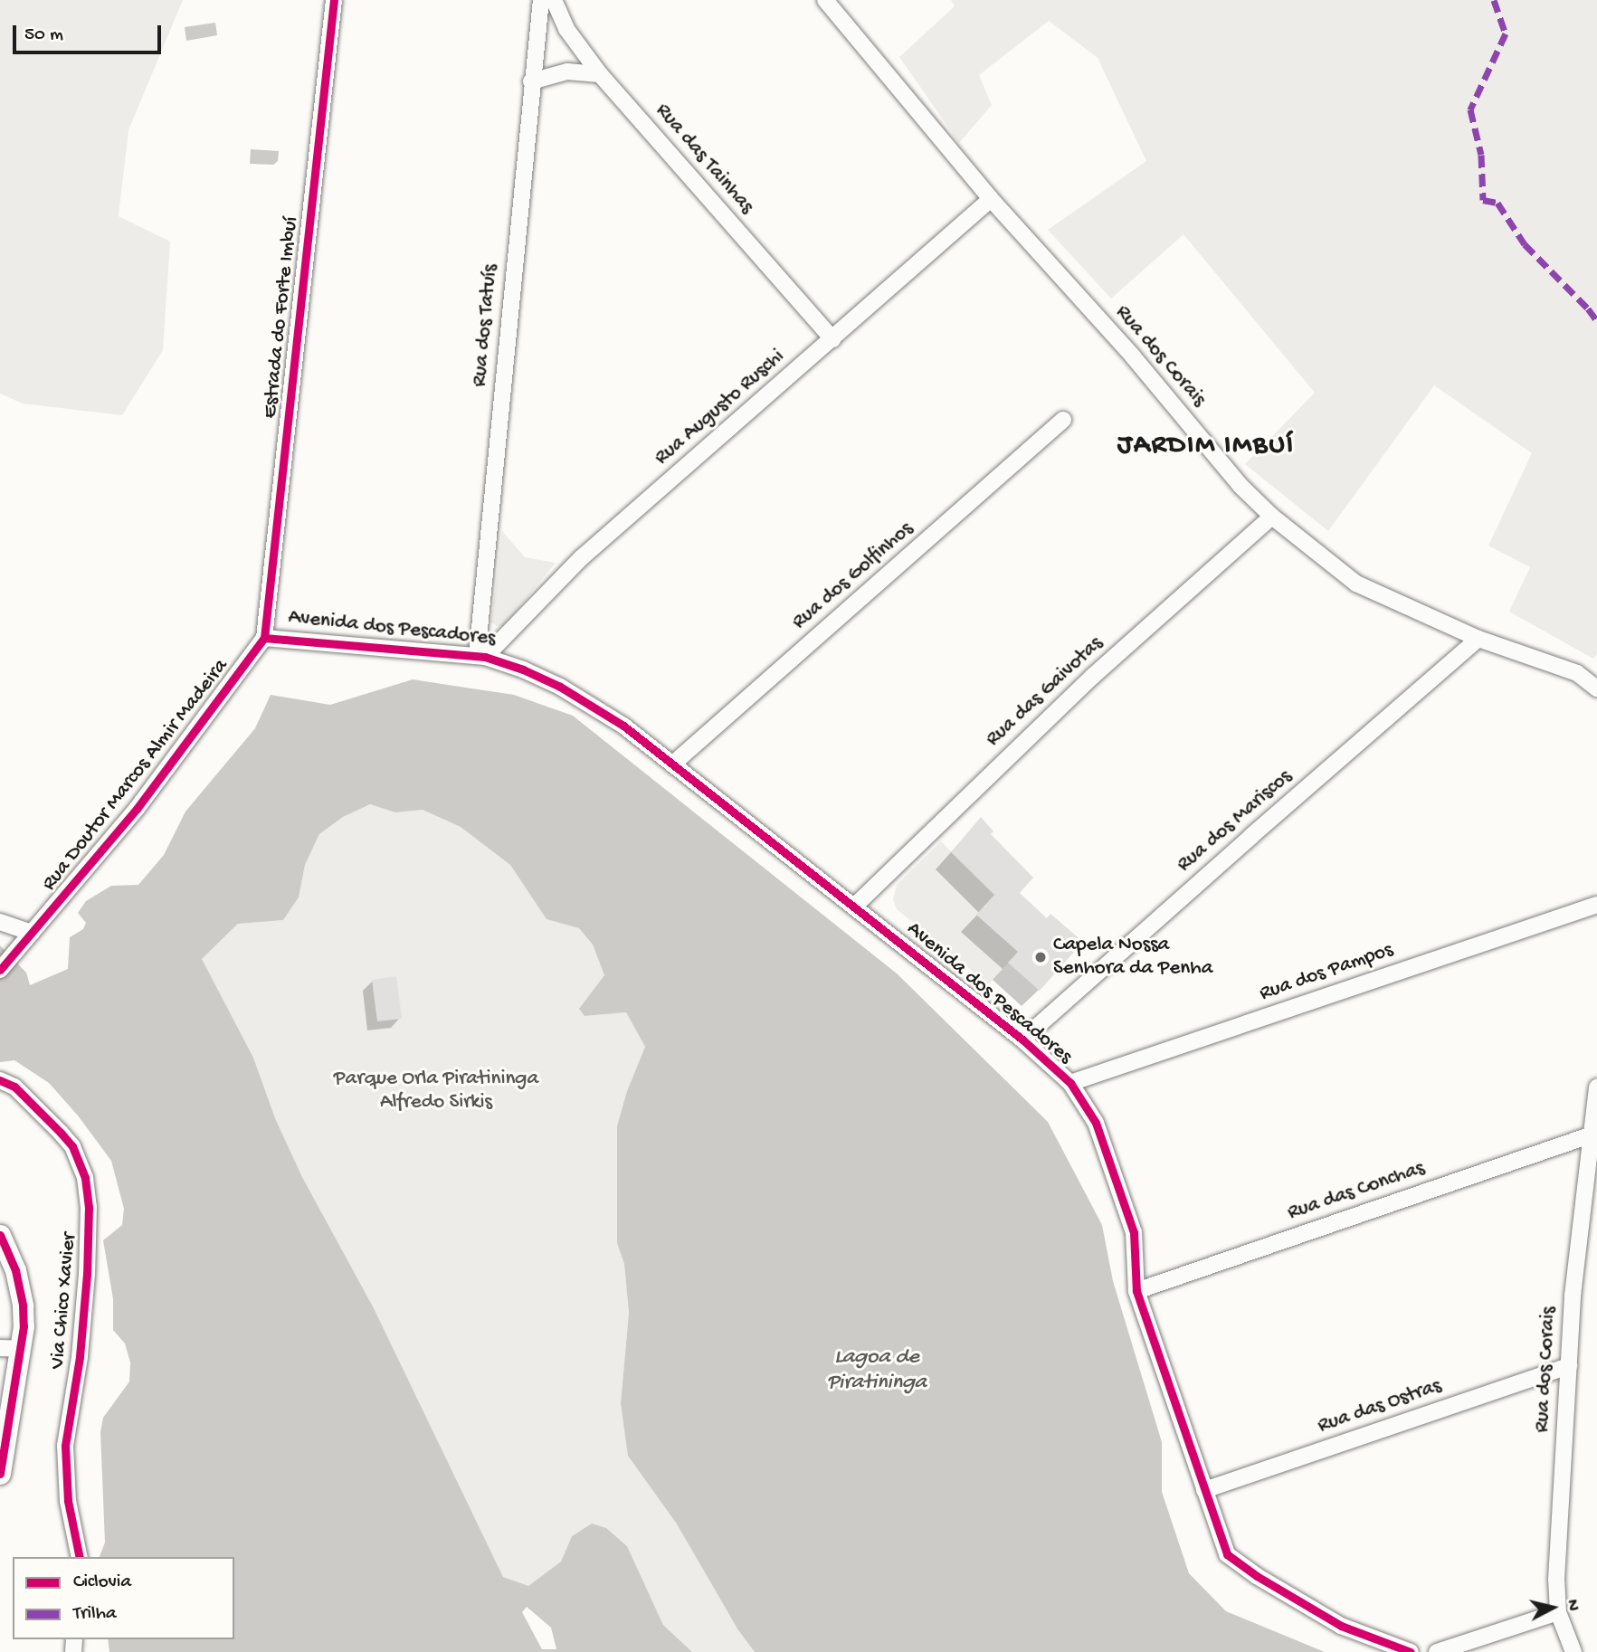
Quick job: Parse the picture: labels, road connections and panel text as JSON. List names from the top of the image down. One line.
{"streets":{"street":["Rua das Tainhas","Estrada do Forte Imbuí","Rua dos Tatuís","Rua dos Corais","Rua Augusto Ruschi","Rua dos Golfinhos","Avenida dos Pescadores","Rua das Gaivotas","Rua Doutor Marcos Almir Madeira","Rua dos Mariscos","Rua dos Pampos","Rua das Conchas","Via Chico Xavier","Rua das Ostras"]},"crossings":[["Rua das Tainhas","Rua Augusto Ruschi"],["Estrada do Forte Imbuí","Avenida dos Pescadores"],["Estrada do Forte Imbuí","Rua Doutor Marcos Almir Madeira"],["Rua dos Tatuís","Rua Augusto Ruschi"],["Rua dos Tatuís","Avenida dos Pescadores"],["Rua dos Corais","Rua Augusto Ruschi"],["Rua dos Corais","Rua das Gaivotas"],["Rua dos Corais","Rua dos Mariscos"],["Rua dos Corais","Rua das Conchas"],["Rua dos Corais","Rua das Ostras"],["Rua Augusto Ruschi","Avenida dos Pescadores"],["Rua dos Golfinhos","Avenida dos Pescadores"],["Avenida dos Pescadores","Rua das Gaivotas"],["Avenida dos Pescadores","Rua Doutor Marcos Almir Madeira"],["Avenida dos Pescadores","Rua dos Mariscos"],["Avenida dos Pescadores","Rua dos Pampos"],["Avenida dos Pescadores","Rua das Conchas"],["Avenida dos Pescadores","Rua das Ostras"]],"districts":["JARDIM IMBUÍ"],"water":["Lagoa de Piratininga"],"parks":["Parque Orla Piratininga Alfredo Sirkis"],"places":["Capela Nossa Senhora da Penha"],"legend":["Ciclovia","Trilha"],"scale_bar":"50 m","north":"right"}
